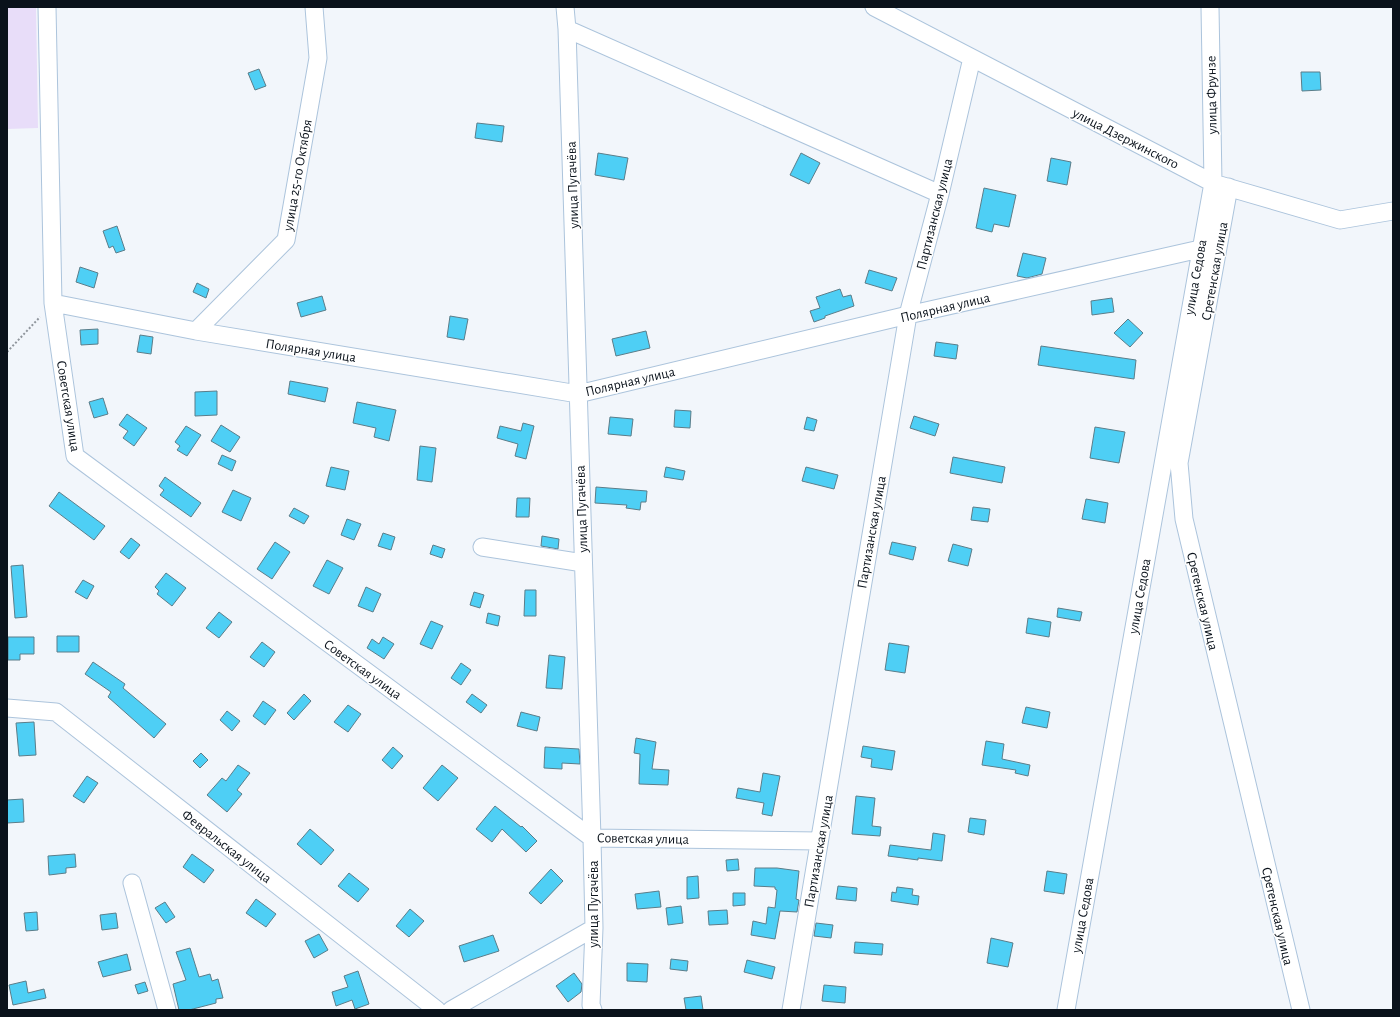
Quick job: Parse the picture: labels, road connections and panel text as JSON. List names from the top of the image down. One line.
{"streets":{"street":["улица Фрунзе","улица Дзержинского","улица 25-го Октября","улица Пугачёва","Партизанская улица","Сретенская улица","улица Седова","Полярная улица","Советская улица","Февральская улица"]},"crossings":[["улица Фрунзе","улица Дзержинского"],["улица Фрунзе","улица Седова"],["улица Дзержинского","Партизанская улица"],["улица Дзержинского","Сретенская улица"],["улица Дзержинского","улица Седова"],["улица 25-го Октября","Полярная улица"],["улица Пугачёва","Полярная улица"],["улица Пугачёва","Советская улица"],["Партизанская улица","Полярная улица"],["Партизанская улица","Советская улица"],["улица Седова","Полярная улица"],["Полярная улица","Советская улица"]]}
